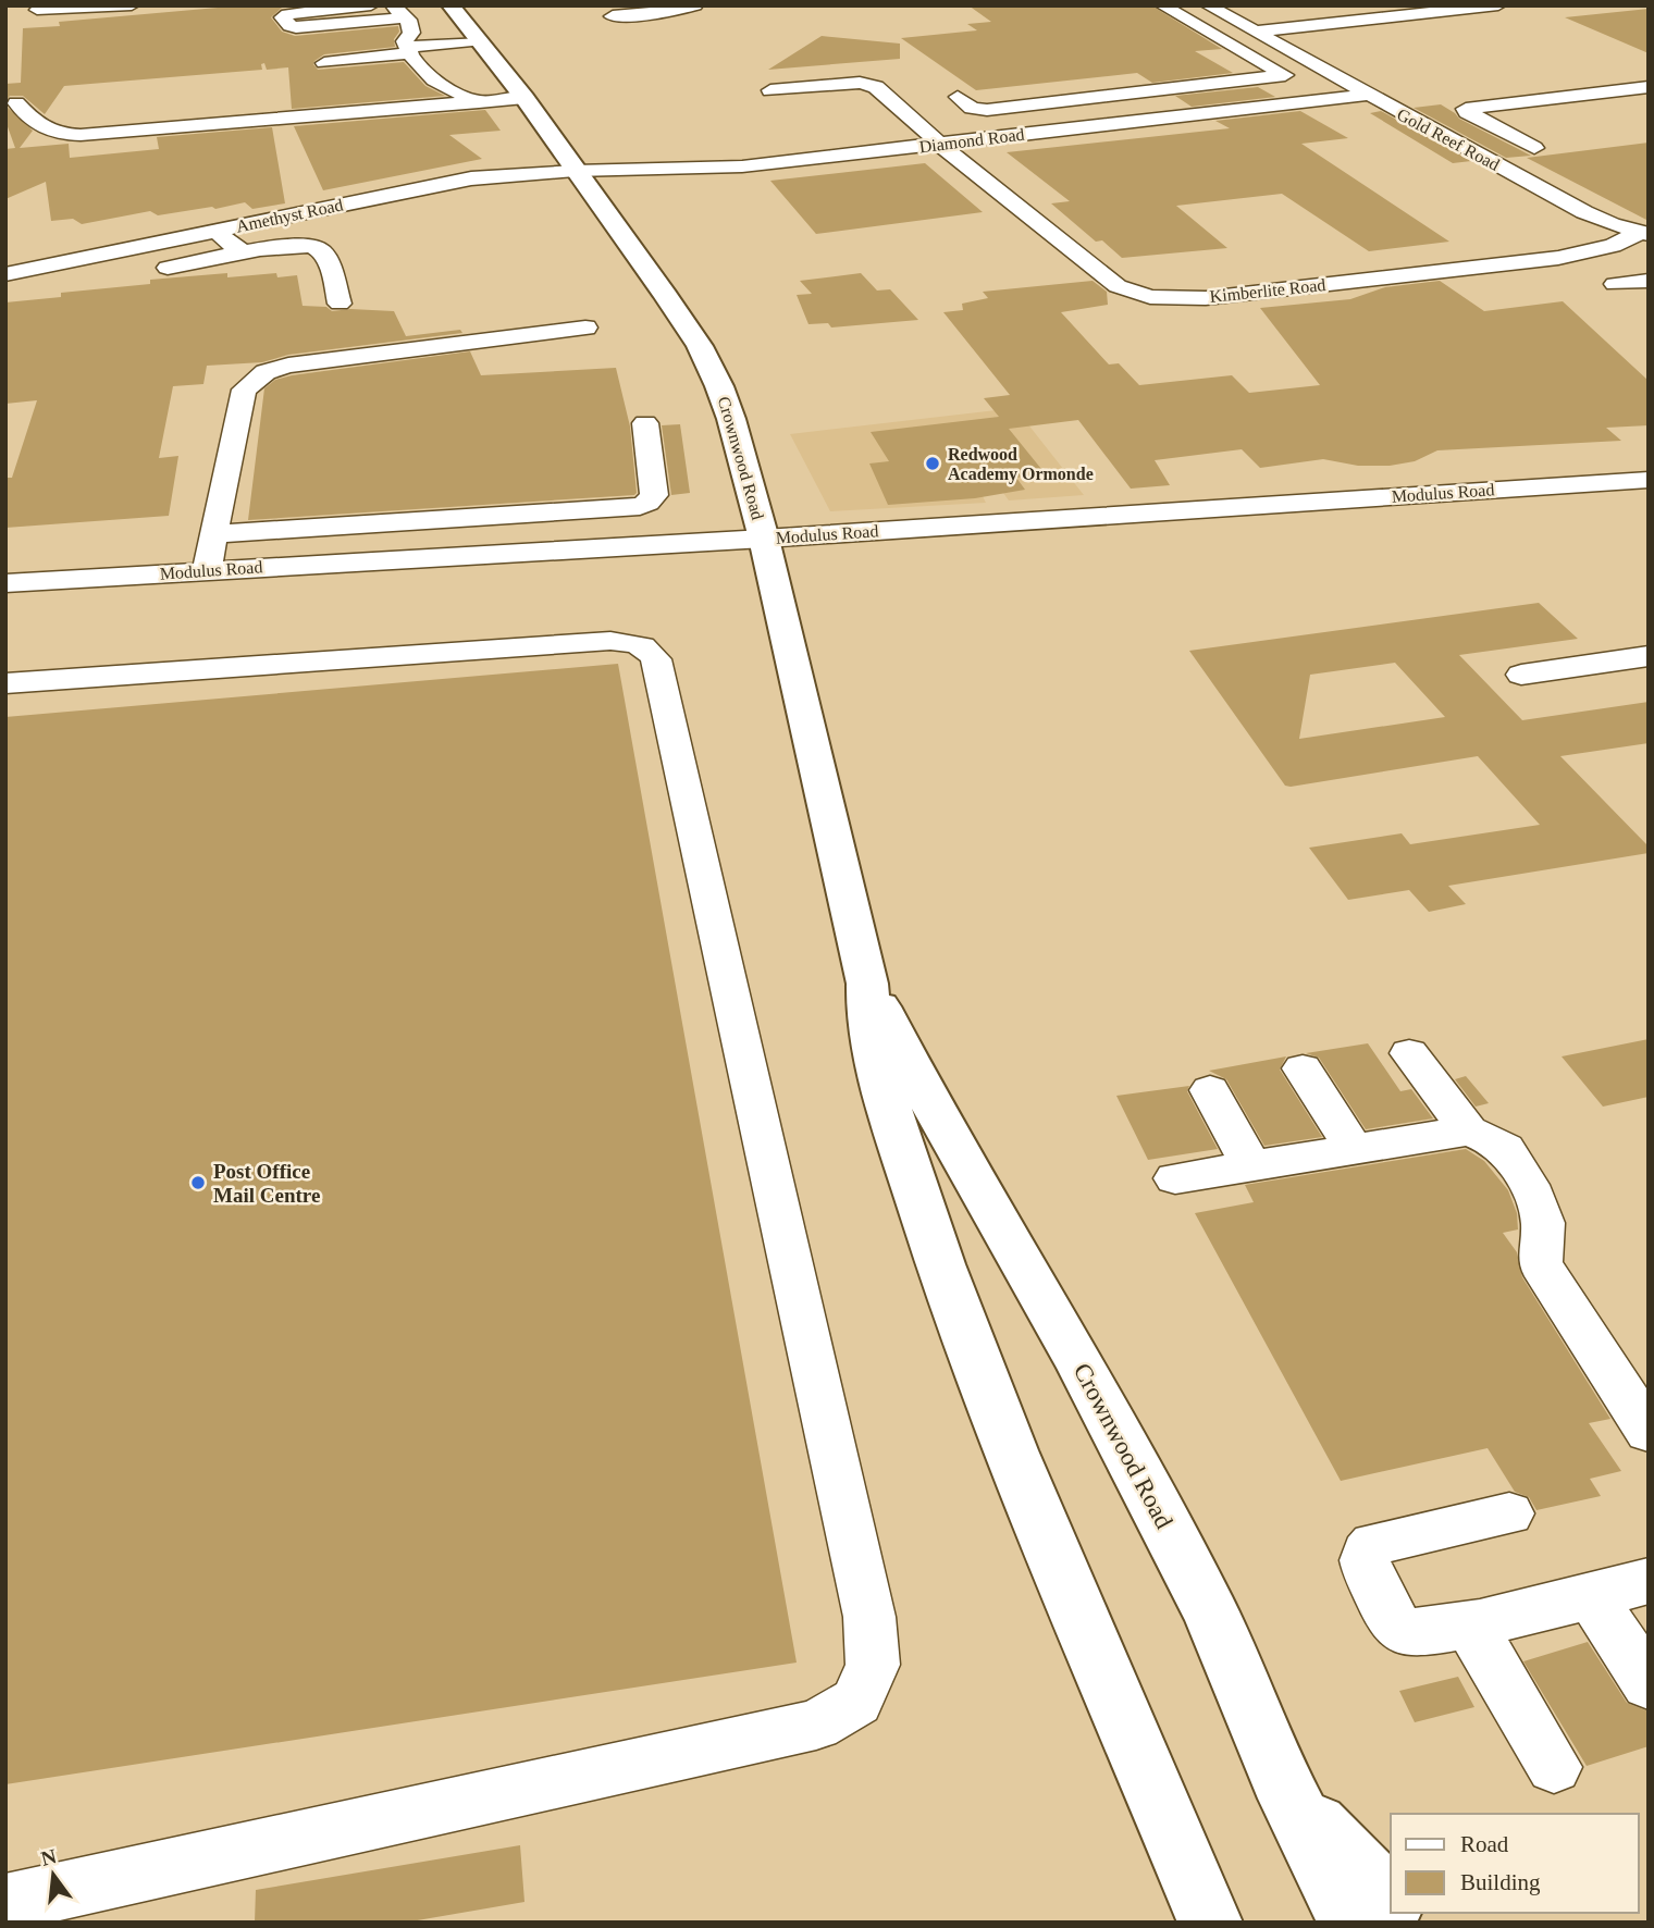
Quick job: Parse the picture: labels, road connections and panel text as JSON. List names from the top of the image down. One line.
{"streets":{"main road":["Crownwood Road"],"street":["Gold Reef Road","Diamond Road","Amethyst Road","Kimberlite Road","Modulus Road"]},"crossings":[["Gold Reef Road","Diamond Road"],["Gold Reef Road","Kimberlite Road"],["Diamond Road","Amethyst Road"],["Diamond Road","Kimberlite Road"],["Diamond Road","Crownwood Road"],["Amethyst Road","Crownwood Road"],["Crownwood Road","Modulus Road"]],"places":["Redwood Academy Ormonde","Post Office Mail Centre"],"legend":["Road","Building"],"north":"top"}
